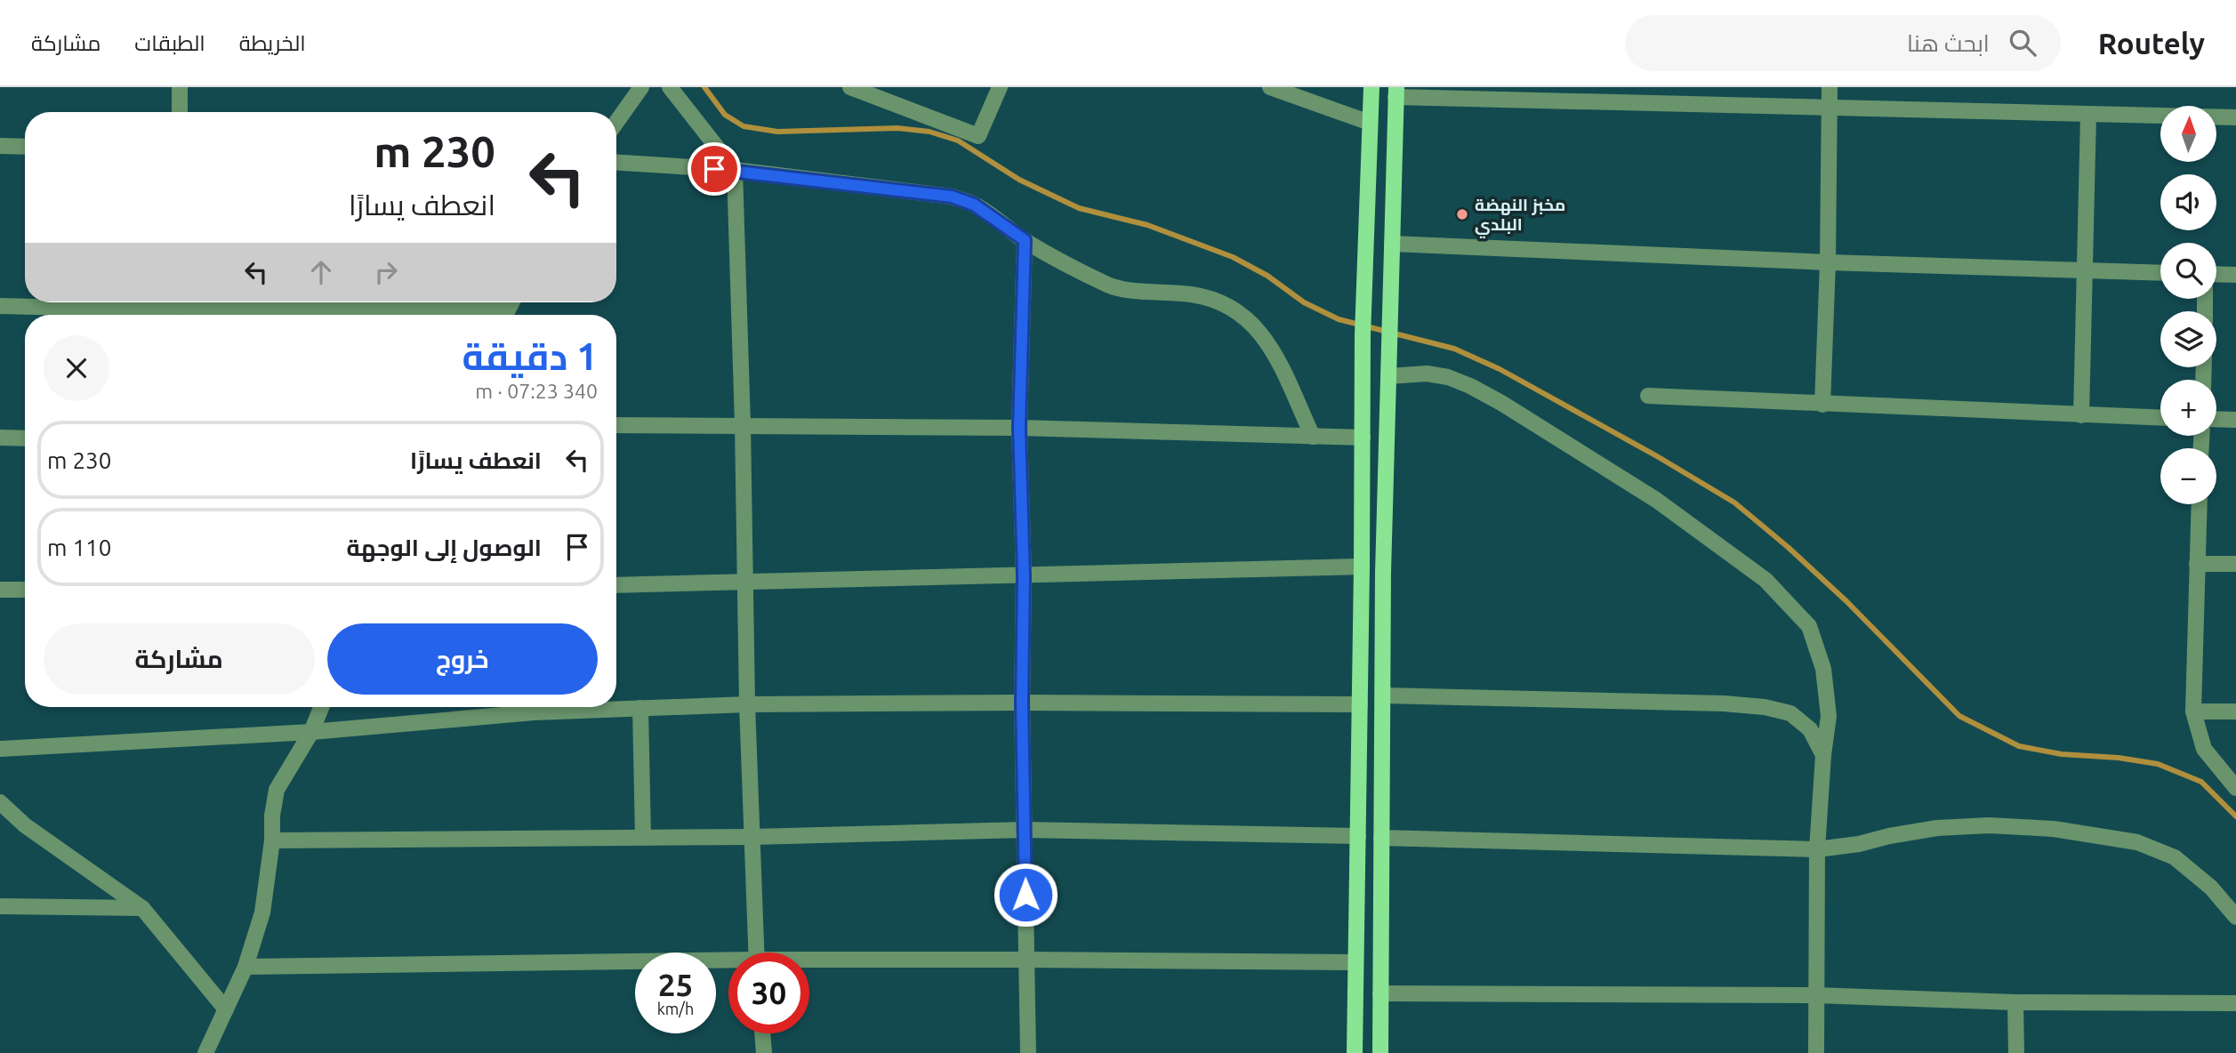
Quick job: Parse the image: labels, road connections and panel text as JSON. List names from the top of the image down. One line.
{"places":["مخبز النهضة البلدي"],"north":"top","page":{"header":"Routely","search":"ابحث هنا","nav":["الخريطة","الطبقات","مشاركة"],"map_buttons":["+","−"],"turn":["230 m","انعطف يسارًا"],"heading":["1 دقيقة","340 m · 07:23"],"list":[{"name":"انعطف يسارًا","value":"230 m"},{"name":"الوصول إلى الوجهة","value":"110 m"}],"buttons":["خروج","مشاركة"],"speed":"25 km/h","limit":"30"}}
